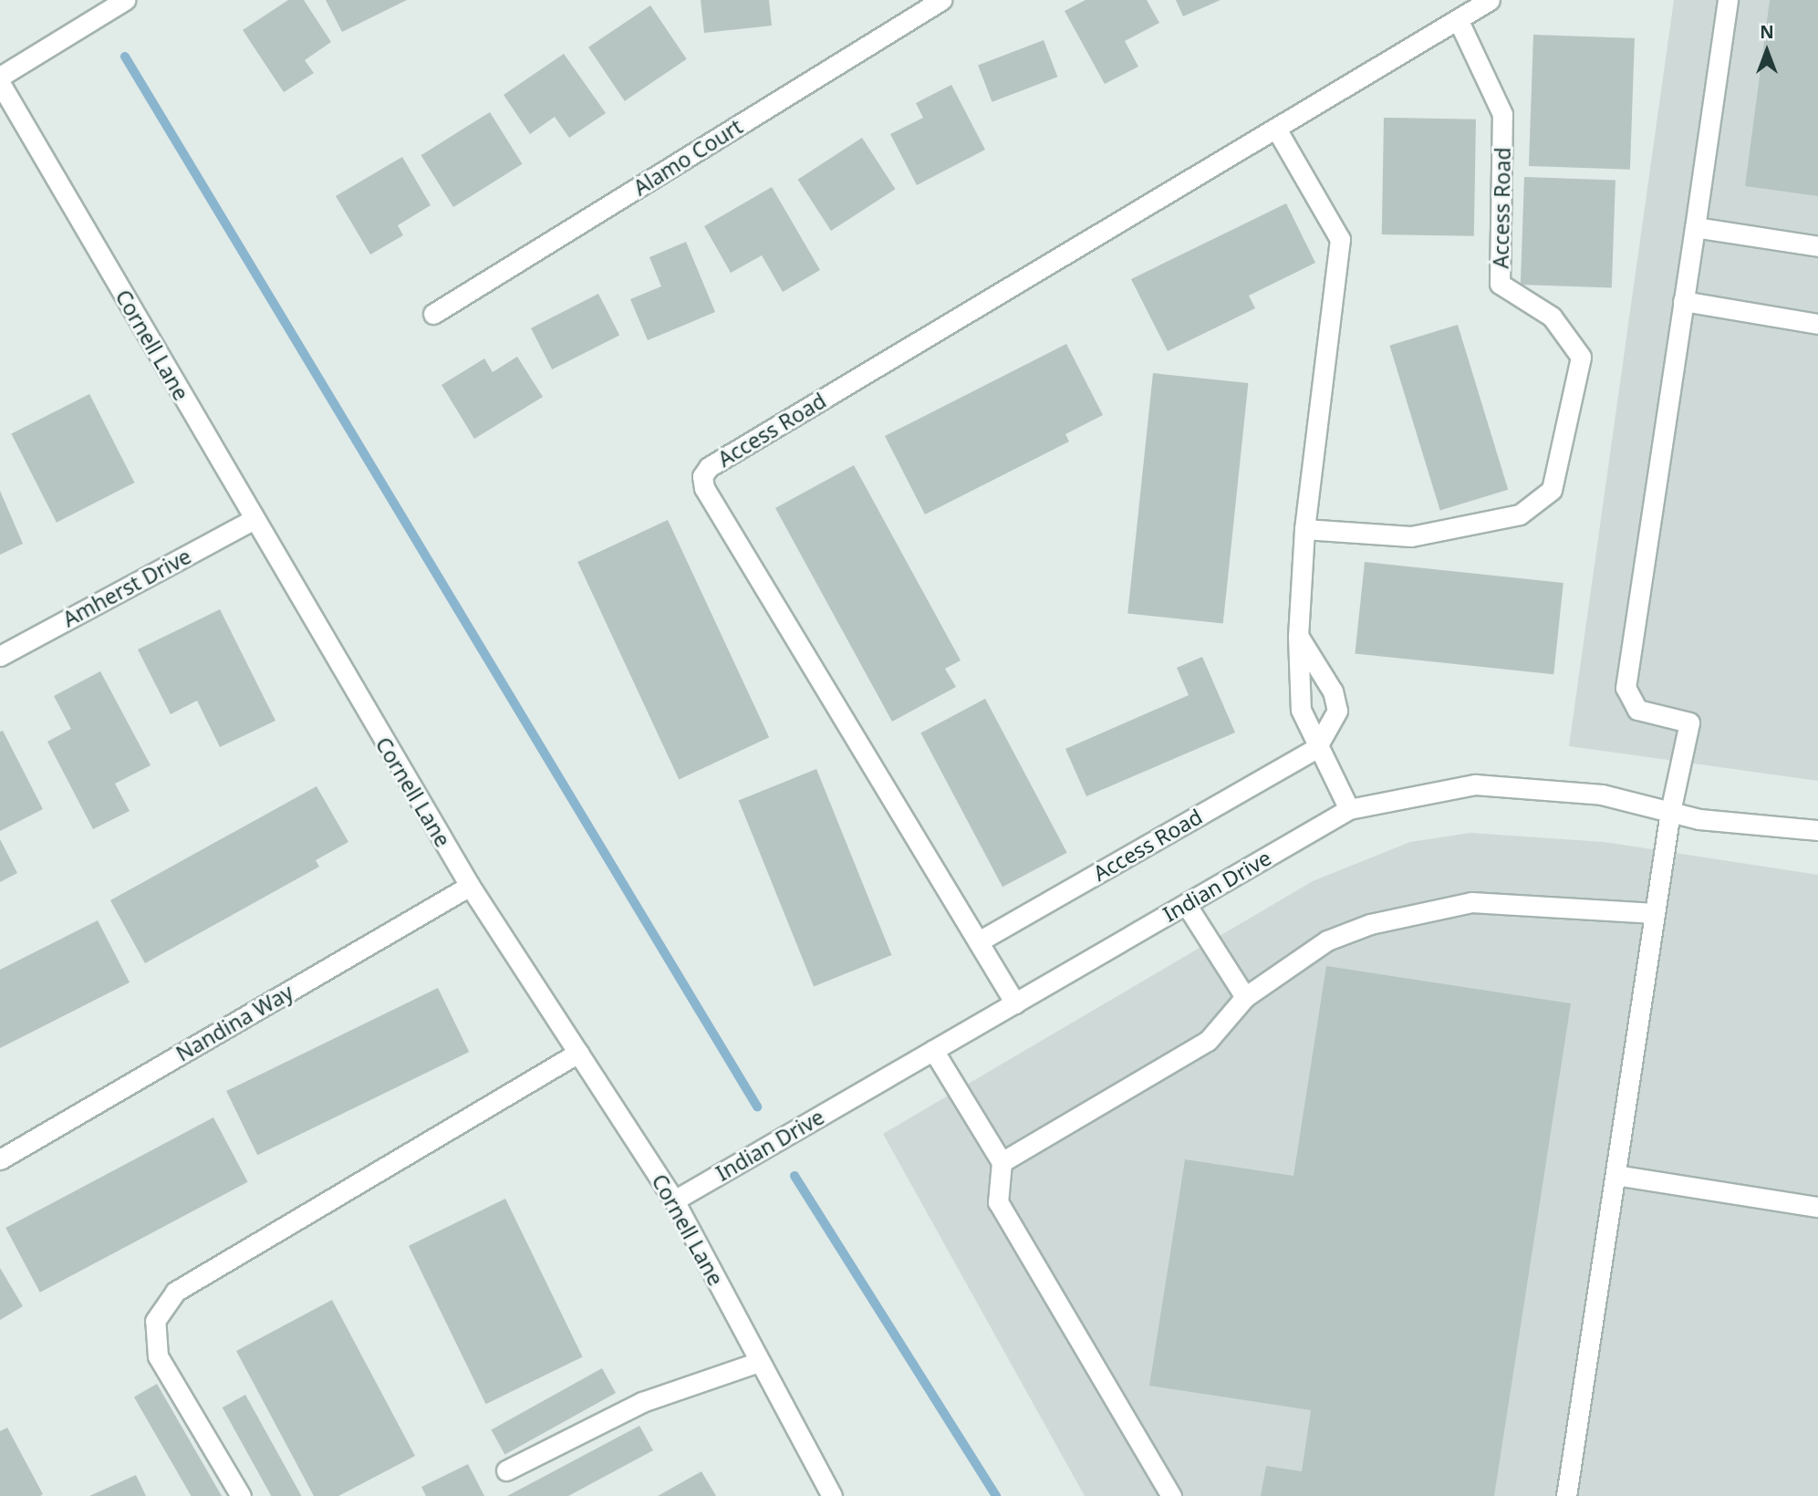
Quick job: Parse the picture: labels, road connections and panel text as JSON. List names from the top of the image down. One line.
{"streets":{"street":["Alamo Court","Access Road","Cornell Lane","Amherst Drive","Indian Drive","Nandina Way"]},"crossings":[["Access Road","Indian Drive"],["Cornell Lane","Amherst Drive"],["Cornell Lane","Indian Drive"],["Cornell Lane","Nandina Way"]],"north":"top"}
